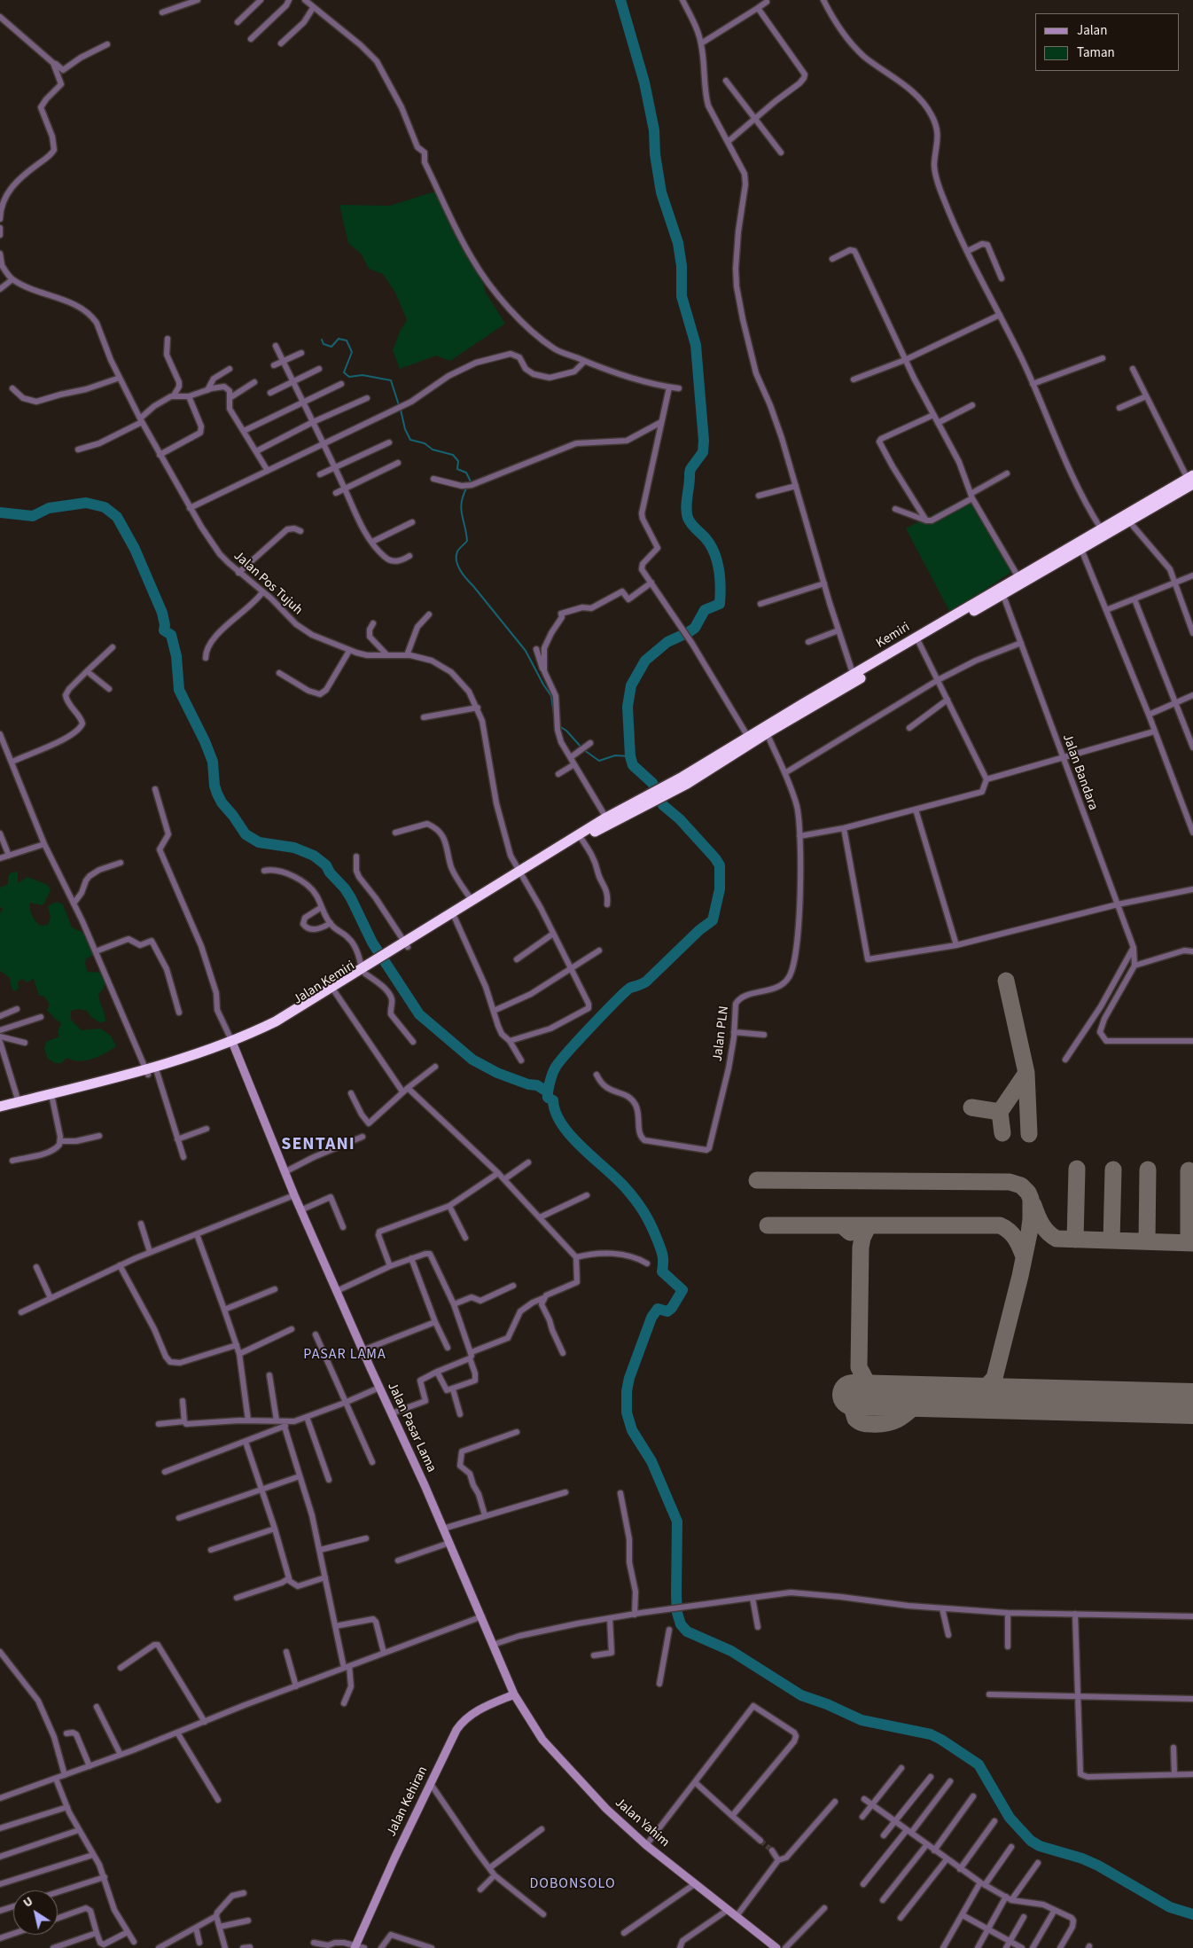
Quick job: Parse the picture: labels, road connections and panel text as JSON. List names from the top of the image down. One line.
{"streets":{"highway":["Kemiri","Jalan Kemiri"],"street":["Jalan Pos Tujuh","Jalan Bandara","Jalan PLN","Jalan Pasar Lama","Jalan Kehiran","Jalan Yahim"]},"crossings":[["Jalan Pos Tujuh","Jalan Kemiri"],["Kemiri","Jalan Bandara"],["Kemiri","Jalan Kemiri"],["Kemiri","Jalan PLN"],["Jalan Kemiri","Jalan Pasar Lama"],["Jalan Pasar Lama","Jalan Kehiran"],["Jalan Pasar Lama","Jalan Yahim"],["Jalan Kehiran","Jalan Yahim"]],"districts":["SENTANI","PASAR LAMA","DOBONSOLO"],"legend":["Jalan","Taman"],"north":"top left"}
